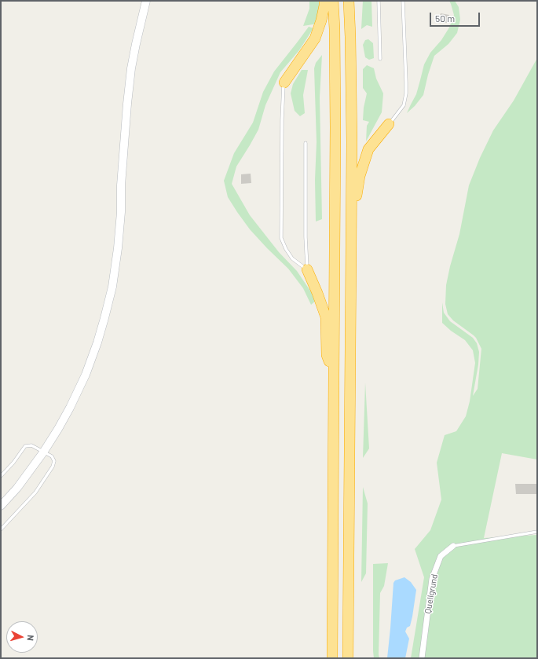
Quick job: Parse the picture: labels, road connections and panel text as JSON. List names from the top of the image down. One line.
{"streets":{"street":["Quellgrund"]},"scale_bar":"50 m","north":"right"}
